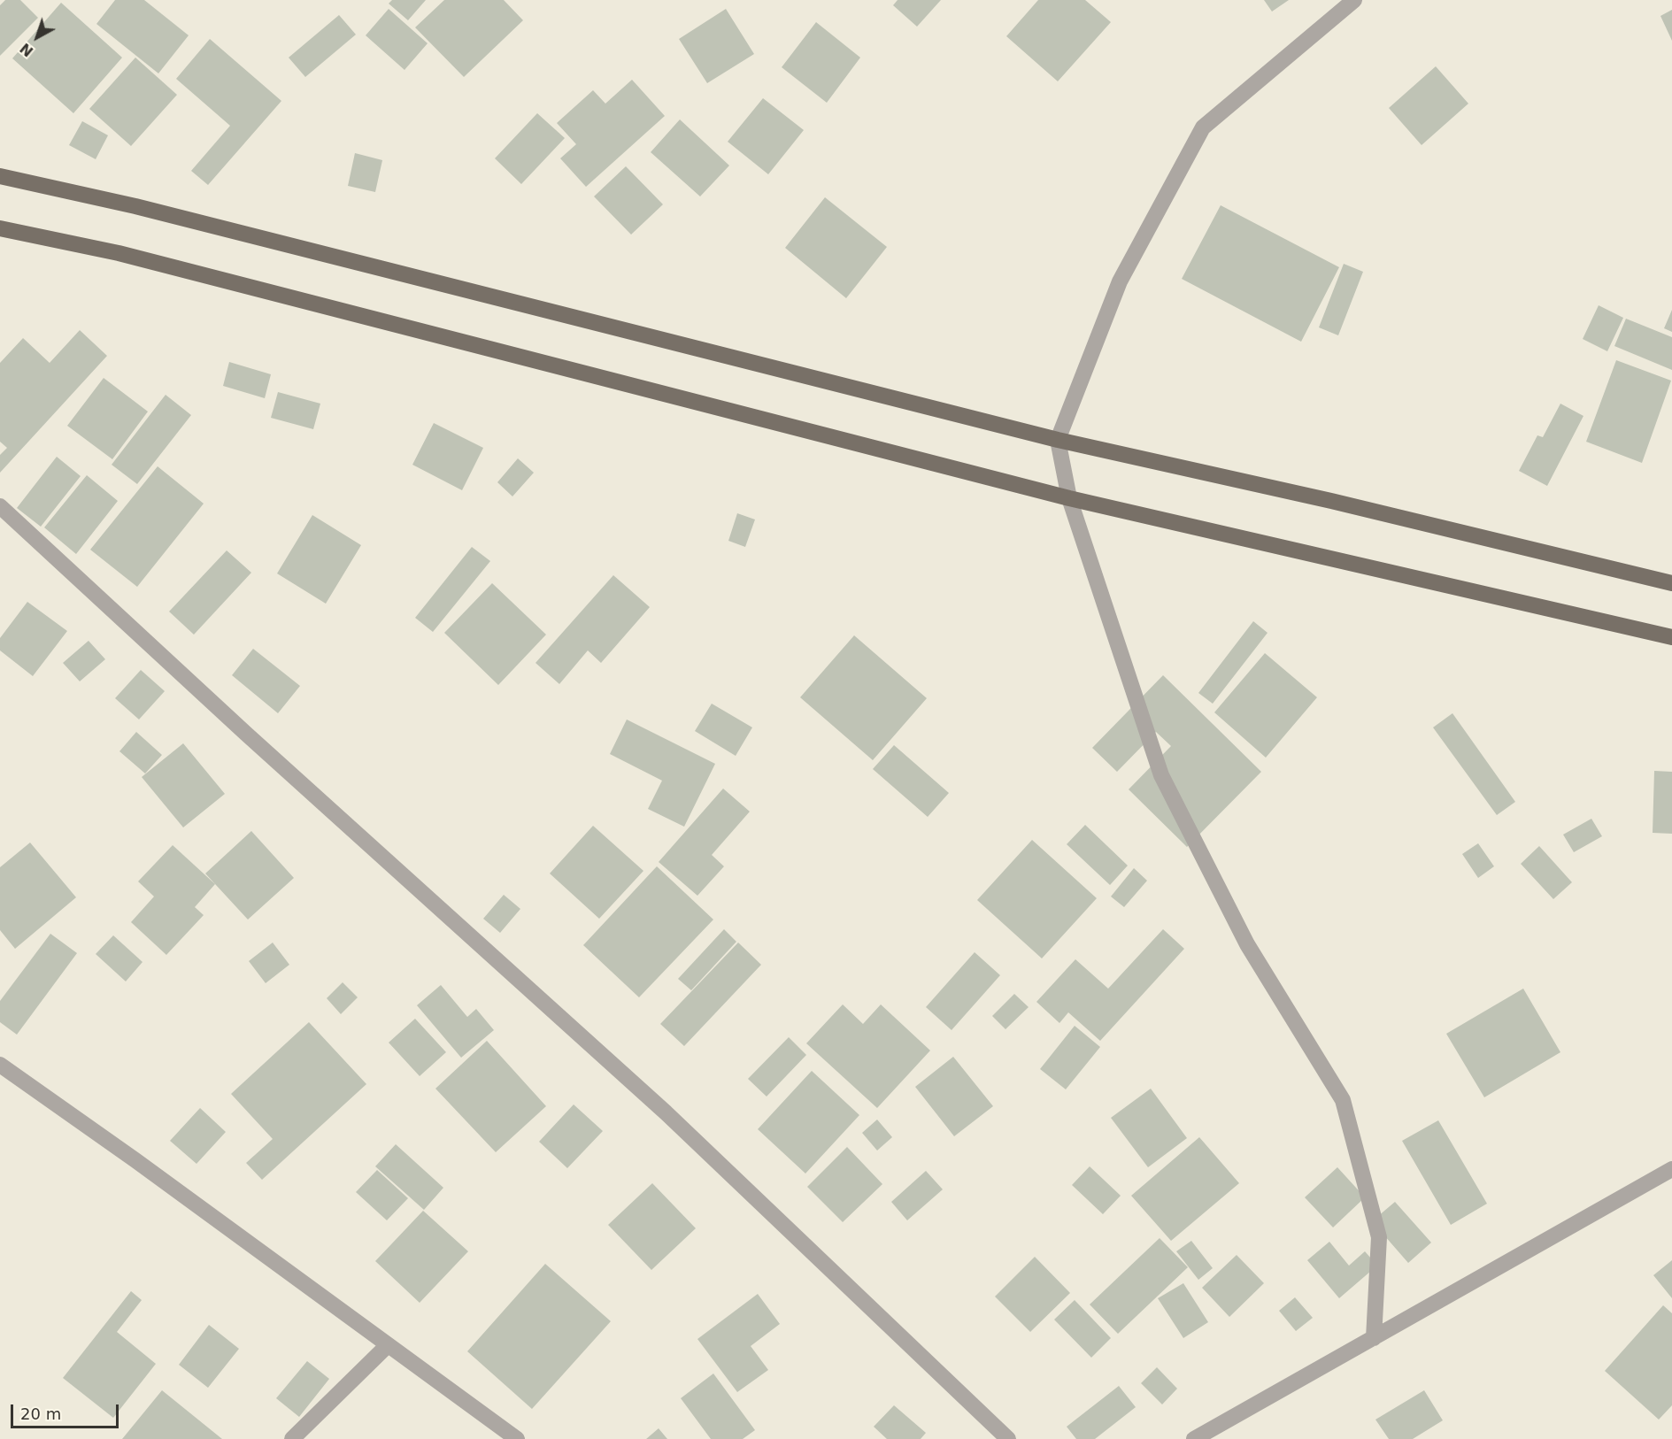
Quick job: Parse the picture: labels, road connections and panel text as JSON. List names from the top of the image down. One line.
{"scale_bar":"20 m","north":"bottom left"}
